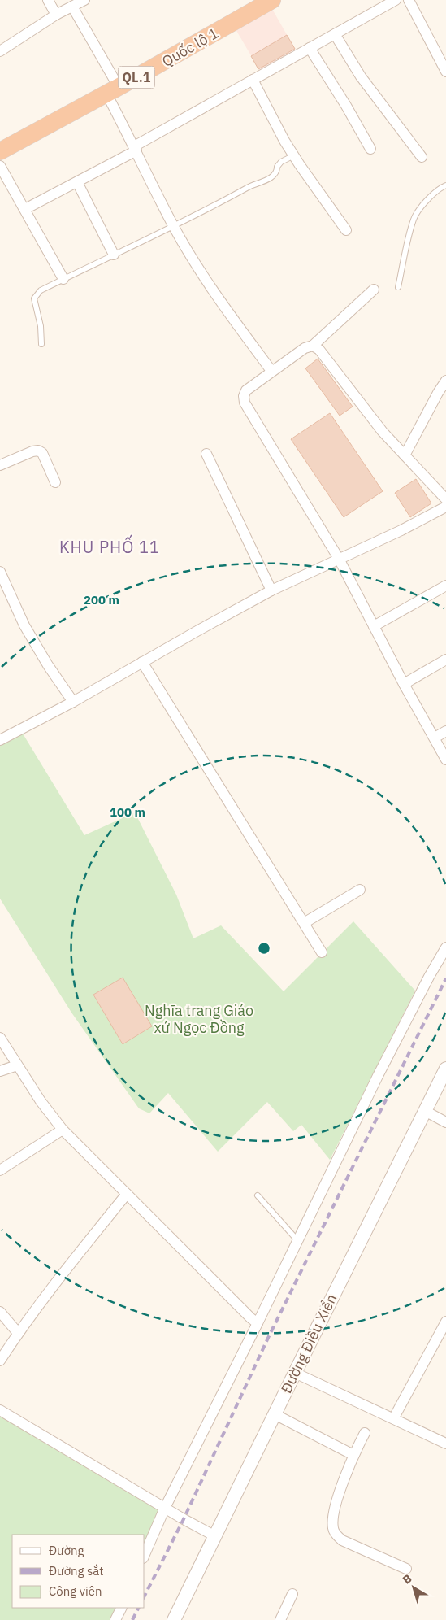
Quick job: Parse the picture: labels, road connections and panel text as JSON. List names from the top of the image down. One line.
{"streets":{"highway":["Quốc lộ 1","QL.1"],"street":["Đường Điều Xiển"]},"districts":["KHU PHỐ 11"],"parks":["Nghĩa trang Giáo xứ Ngọc Đồng"],"legend":["Đường","Đường sắt","Công viên"],"north":"top left","rings":["200 m","100 m"]}
